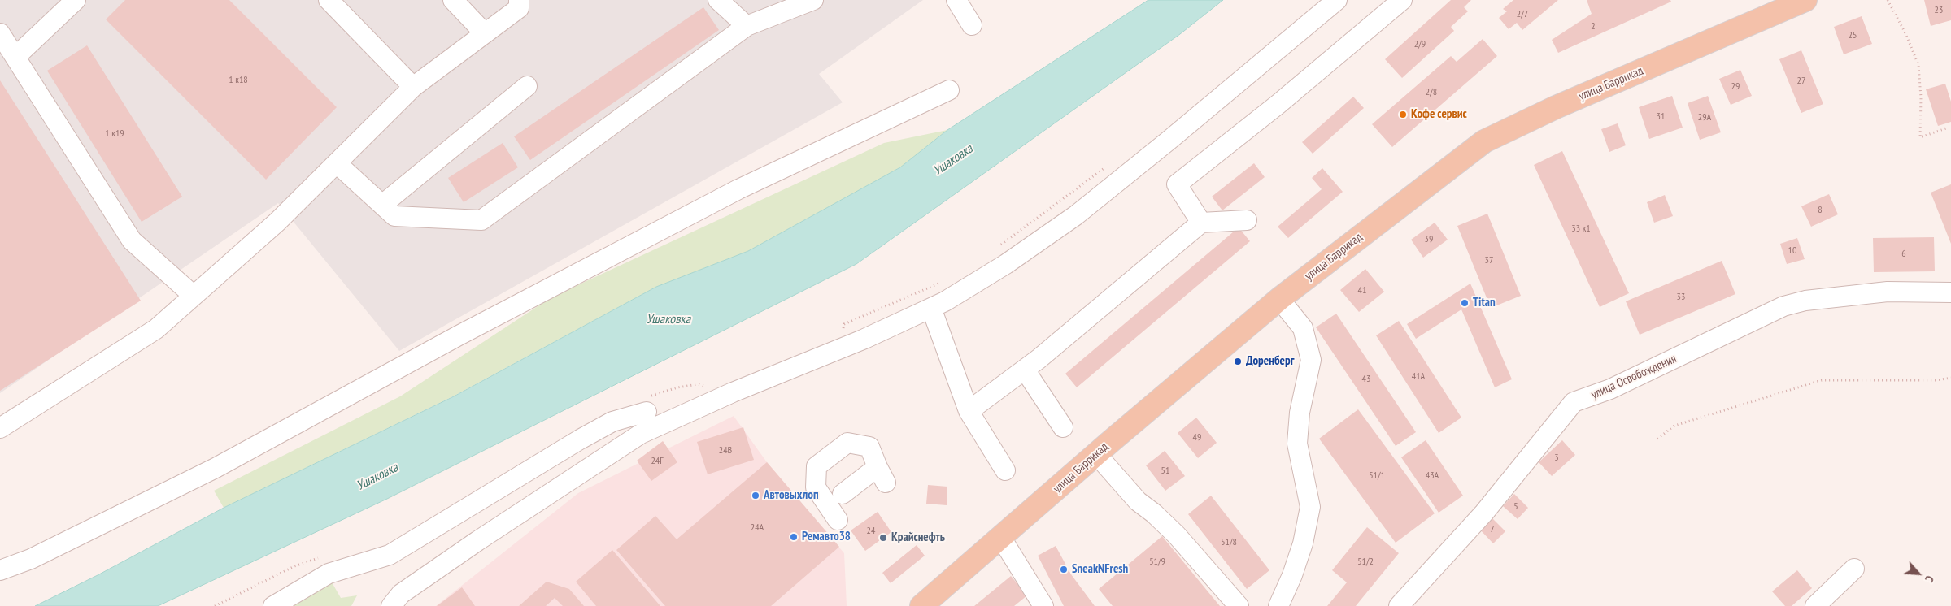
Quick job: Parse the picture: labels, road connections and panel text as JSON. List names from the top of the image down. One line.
{"streets":{"main road":["улица Баррикад"],"street":["улица Освобождения"]},"water":["Ушаковка"],"places":["Кофе сервис","Titan","Доренберг","Автовыхлоп","Ремавто38","Крайснефть","SneakNFresh"],"house_numbers":["23","2/7","2","25","2/9","1 к18","27","29","2/8","31","29А","1 к19","8","33 к1","39","10","6","37","41","33","41А","43","49","24В","3","24Г","51","51/1","43А","5","24А","7","24","51/8","51/9","51/2"],"north":"bottom right"}
